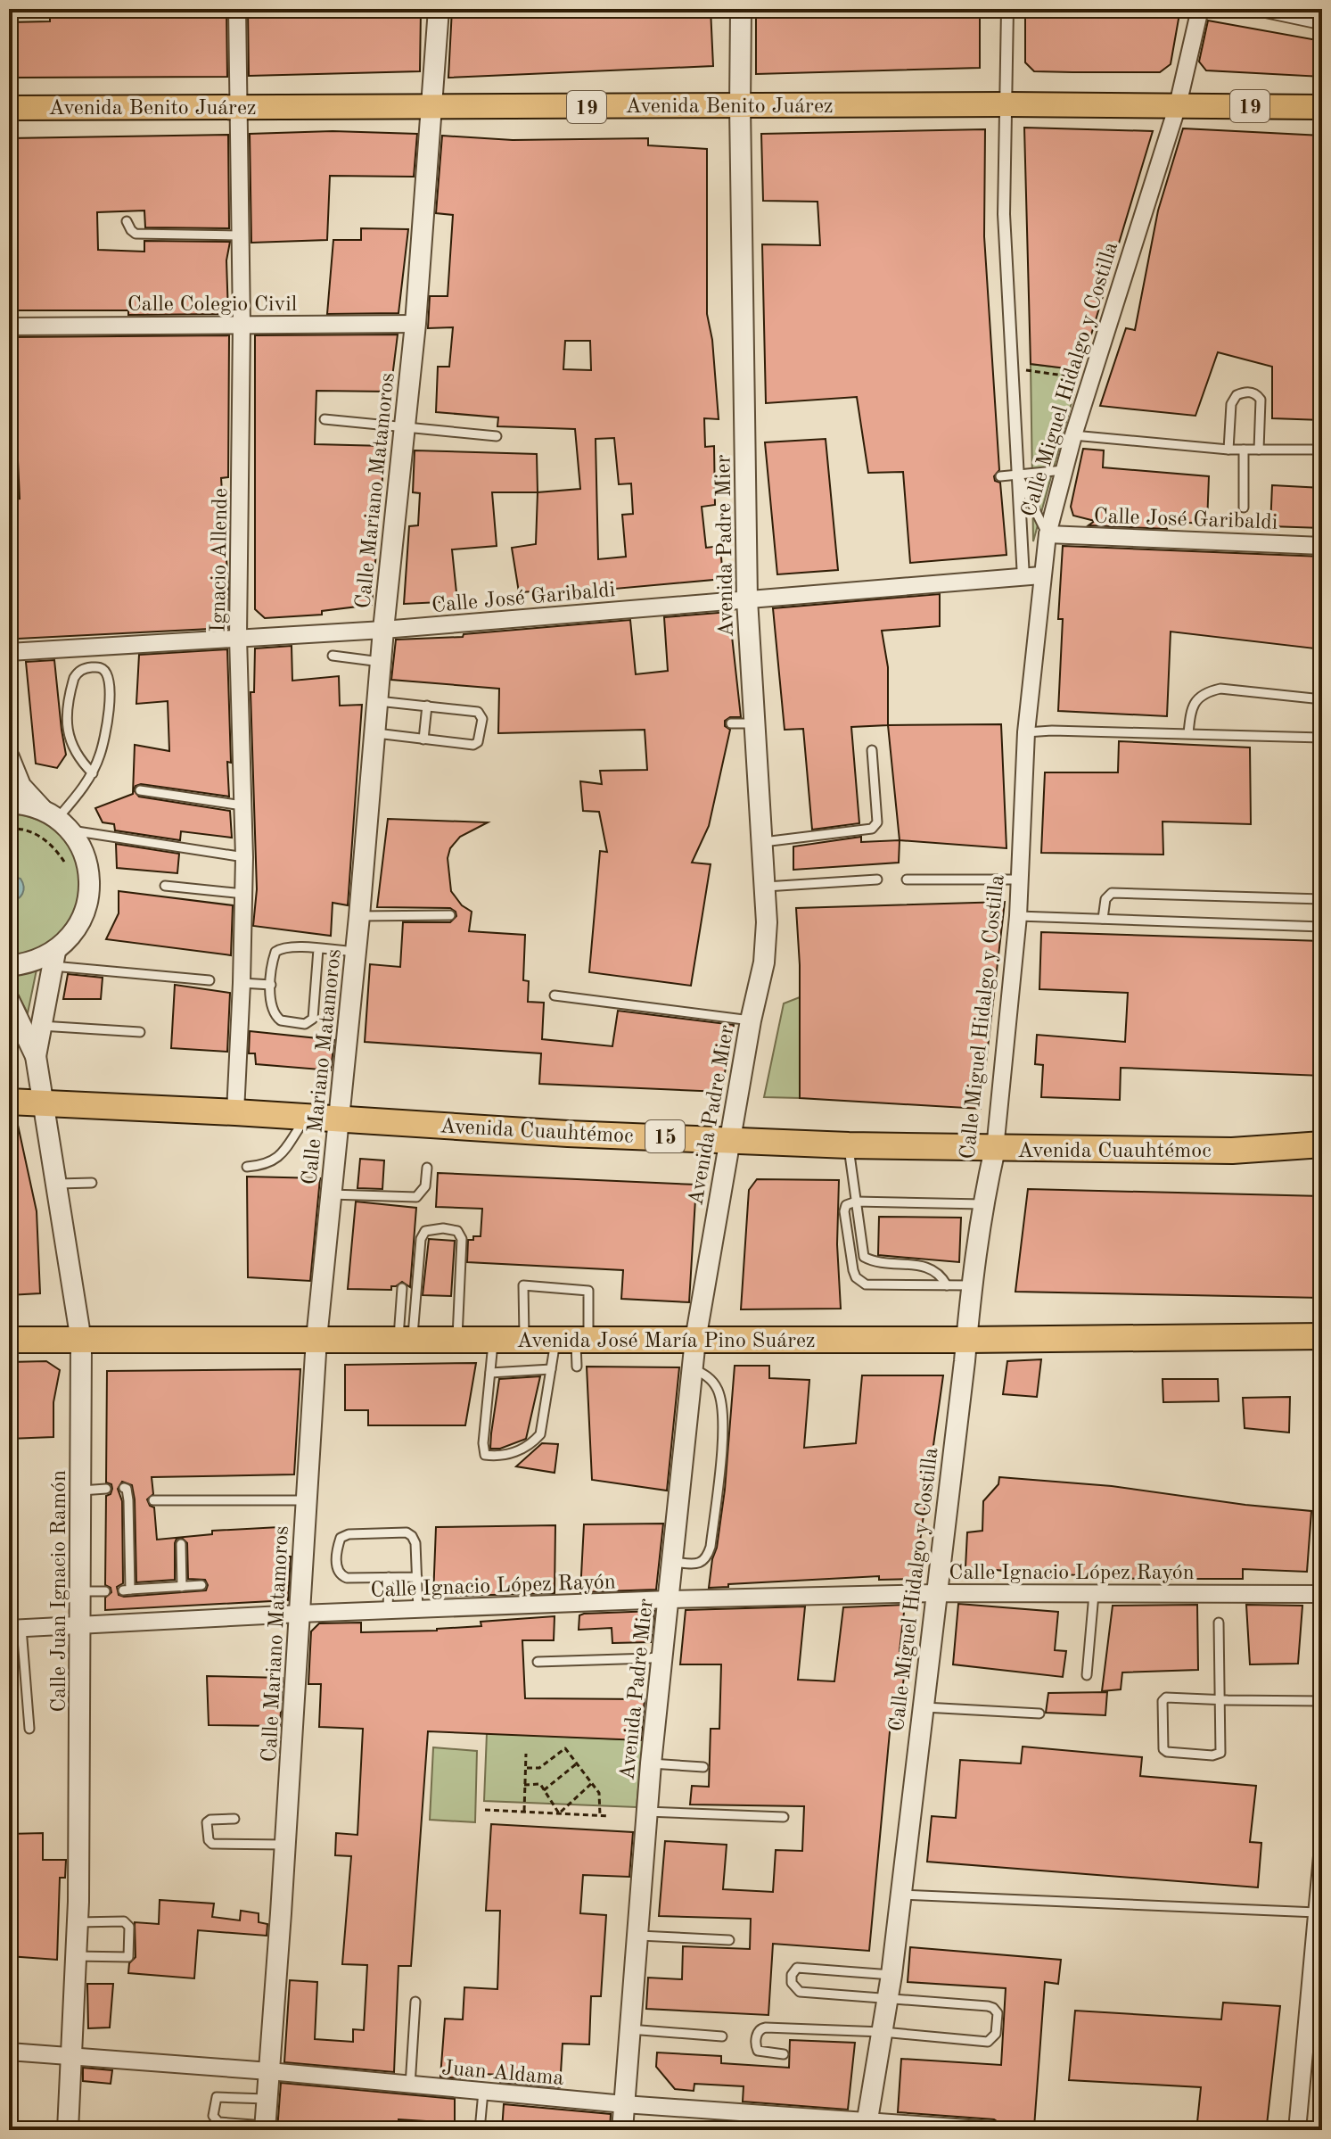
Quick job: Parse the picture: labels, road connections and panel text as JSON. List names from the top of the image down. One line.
{"streets":{"highway":["Avenida Cuauhtémoc","15","Avenida José María Pino Suárez"],"main road":["Avenida Benito Juárez","19"],"street":["Calle Colegio Civil","Calle Miguel Hidalgo y Costilla","Calle Mariano Matamoros","Calle José Garibaldi","Avenida Padre Mier","Ignacio Allende","Calle Ignacio López Rayón","Calle Juan Ignacio Ramón","Juan Aldama"]},"crossings":[["Avenida Benito Juárez","Calle Miguel Hidalgo y Costilla"],["Avenida Benito Juárez","Calle Mariano Matamoros"],["Avenida Benito Juárez","Avenida Padre Mier"],["Avenida Benito Juárez","Ignacio Allende"],["Calle Colegio Civil","Calle Mariano Matamoros"],["Calle Colegio Civil","Ignacio Allende"],["Calle Miguel Hidalgo y Costilla","Calle José Garibaldi"],["Calle Miguel Hidalgo y Costilla","Avenida Cuauhtémoc"],["Calle Miguel Hidalgo y Costilla","Avenida José María Pino Suárez"],["Calle Miguel Hidalgo y Costilla","Calle Ignacio López Rayón"],["Calle Miguel Hidalgo y Costilla","Juan Aldama"],["Calle Mariano Matamoros","Calle José Garibaldi"],["Calle Mariano Matamoros","Avenida Cuauhtémoc"],["Calle Mariano Matamoros","Avenida José María Pino Suárez"],["Calle Mariano Matamoros","Calle Ignacio López Rayón"],["Calle Mariano Matamoros","Juan Aldama"],["Calle José Garibaldi","Avenida Padre Mier"],["Calle José Garibaldi","Ignacio Allende"],["Avenida Padre Mier","Avenida Cuauhtémoc"],["Avenida Padre Mier","Avenida José María Pino Suárez"],["Avenida Padre Mier","Calle Ignacio López Rayón"],["Avenida Padre Mier","Juan Aldama"],["Ignacio Allende","Avenida Cuauhtémoc"],["Avenida Cuauhtémoc","Calle Juan Ignacio Ramón"],["Avenida José María Pino Suárez","Calle Juan Ignacio Ramón"],["Calle Ignacio López Rayón","Calle Juan Ignacio Ramón"],["Calle Juan Ignacio Ramón","Juan Aldama"]]}
